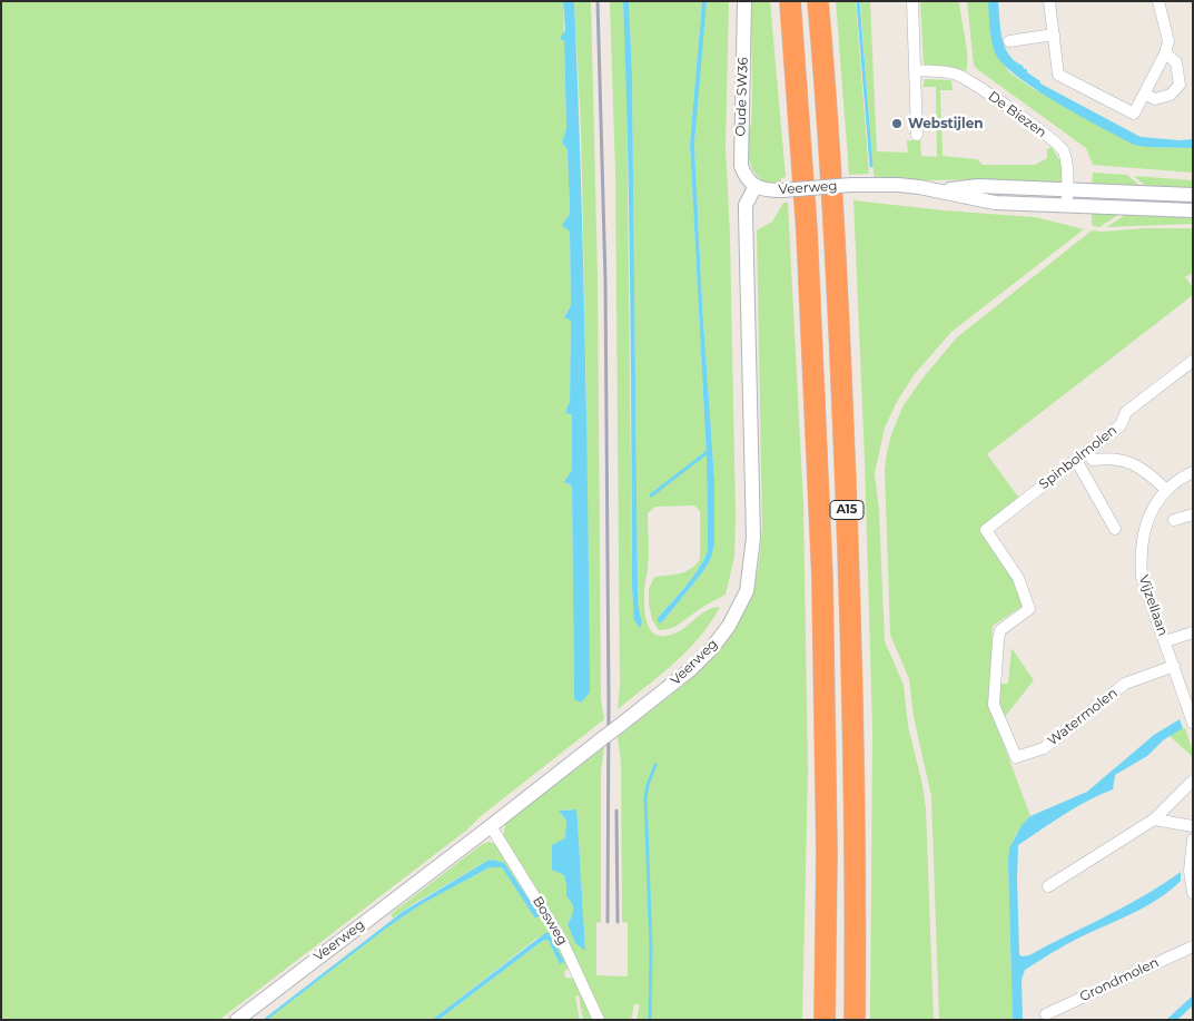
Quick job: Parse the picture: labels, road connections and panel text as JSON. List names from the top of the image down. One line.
{"streets":{"highway":["A15"],"street":["Oude SW36","De Biezen","Veerweg","Spinbolmolen","Vijzellaan","Watermolen","Bosweg","Grondmolen"]},"crossings":[["Oude SW36","Veerweg"],["De Biezen","Veerweg"],["Veerweg","Bosweg"],["Spinbolmolen","Watermolen"],["Vijzellaan","Watermolen"]],"places":["Webstijlen"]}
